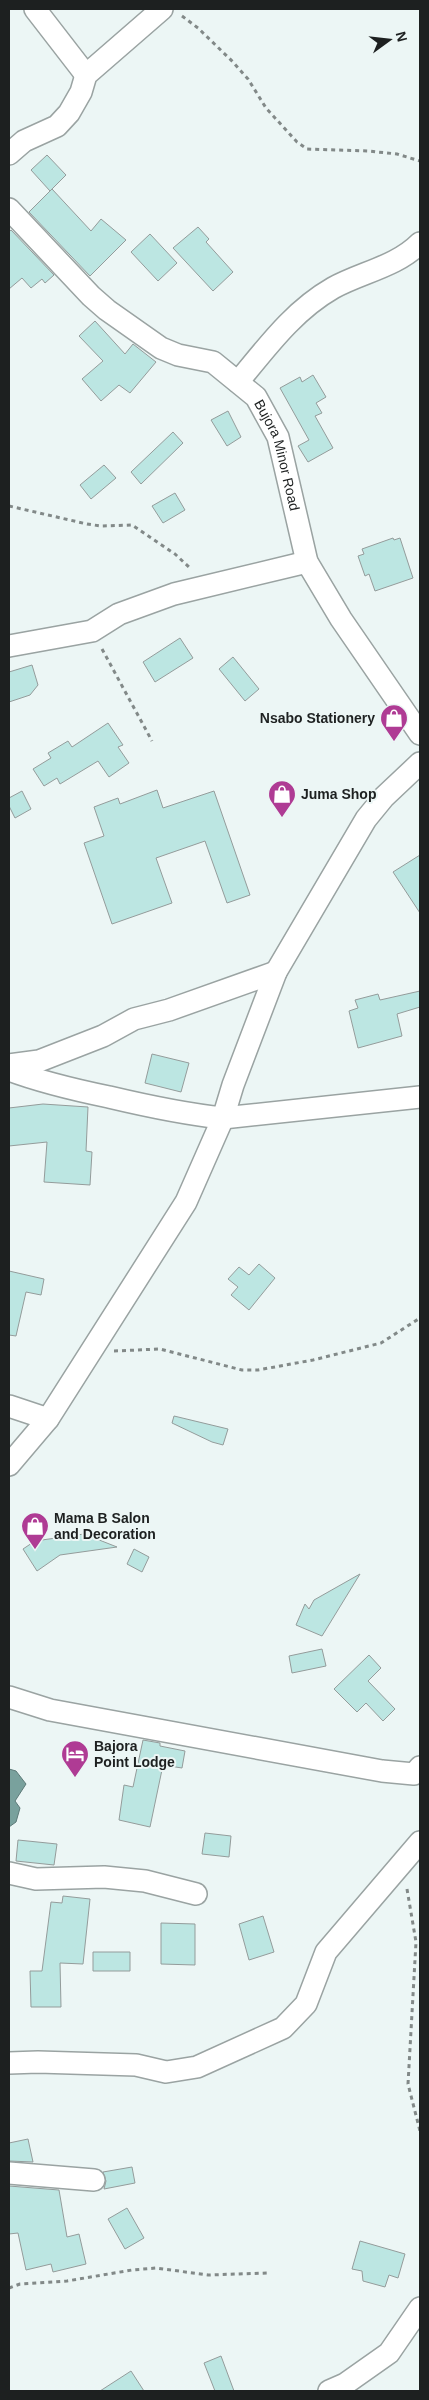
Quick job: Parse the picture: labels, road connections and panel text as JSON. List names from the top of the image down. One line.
{"streets":{"street":["Bujora Minor Road"]},"places":{"shop":["Nsabo Stationery","Juma Shop","Mama B Salon and Decoration"],"hotel":["Bajora Point Lodge"]},"north":"right"}
